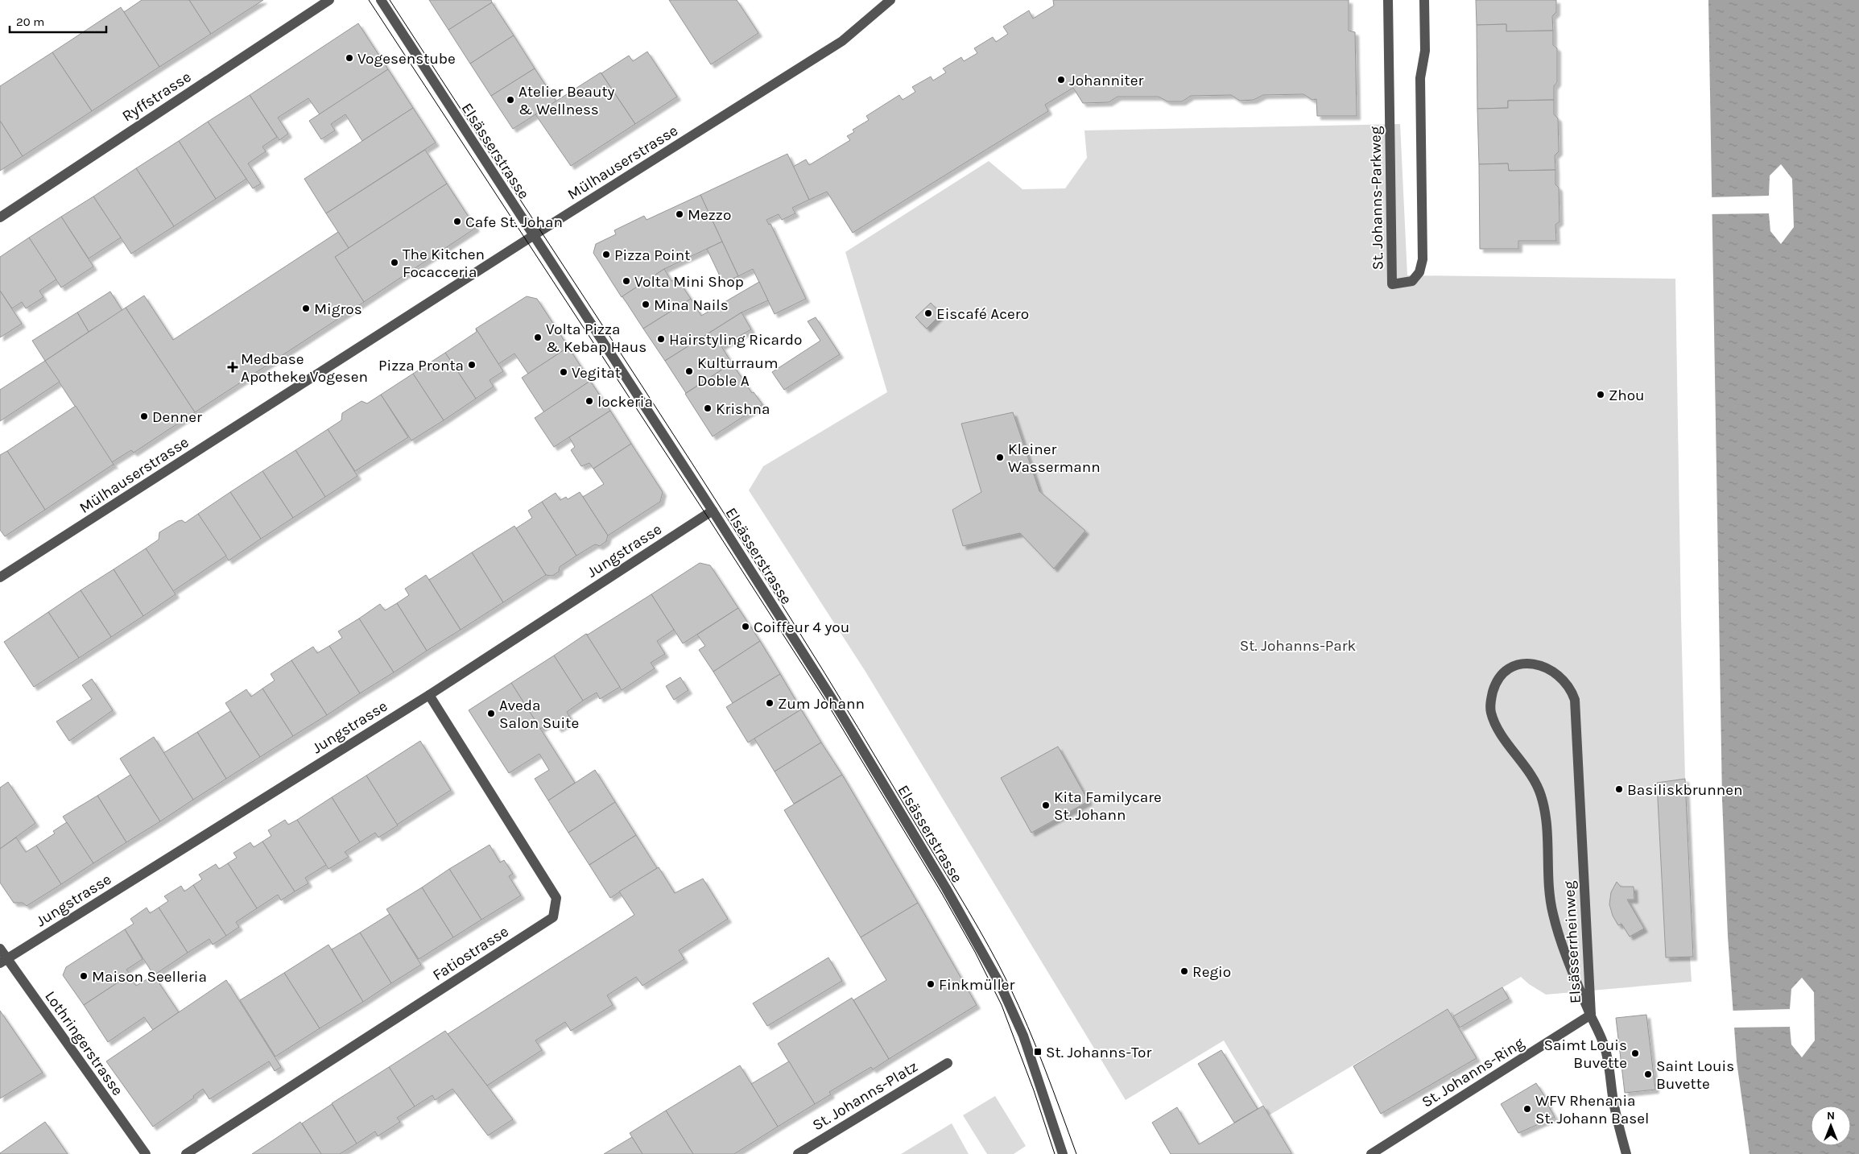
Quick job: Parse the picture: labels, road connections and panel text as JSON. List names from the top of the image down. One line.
{"streets":{"street":["Ryffstrasse","Elsässerstrasse","Mülhauserstrasse","St. Johanns-Parkweg","Jungstrasse","Elsässerrheinweg","Fatiostrasse","Lothringerstrasse","St. Johanns-Ring","St. Johanns-Platz"]},"crossings":[["Elsässerstrasse","Mülhauserstrasse"],["Elsässerstrasse","Jungstrasse"],["Jungstrasse","Fatiostrasse"],["Jungstrasse","Lothringerstrasse"],["Elsässerrheinweg","St. Johanns-Ring"]],"parks":["St. Johanns-Park"],"places":{"other":["Vogesenstube","Johanniter","Atelier Beauty & Wellness","Mezzo","Cafe St. Johan","Pizza Point","The Kitchen Focacceria","Volta Mini Shop","Mina Nails","Migros","Eiscafé Acero","Volta Pizza & Kebap Haus","Hairstyling Ricardo","Pizza Pronta","Kulturraum Doble A","Vegitat","Zhou","lockeria","Krishna","Denner","Kleiner Wassermann","Coiffeur 4 you","Zum Johann","Aveda Salon Suite","Basiliskbrunnen","Kita Familycare St. Johann","Regio","Maison Seelleria","Finkmüller","Saimt Louis Buvette","Saint Louis Buvette","WFV Rhenania St. Johann Basel"],"health":["Medbase Apotheke Vogesen"],"transit":["St. Johanns-Tor"]},"scale_bar":"20 m","north":"top"}
